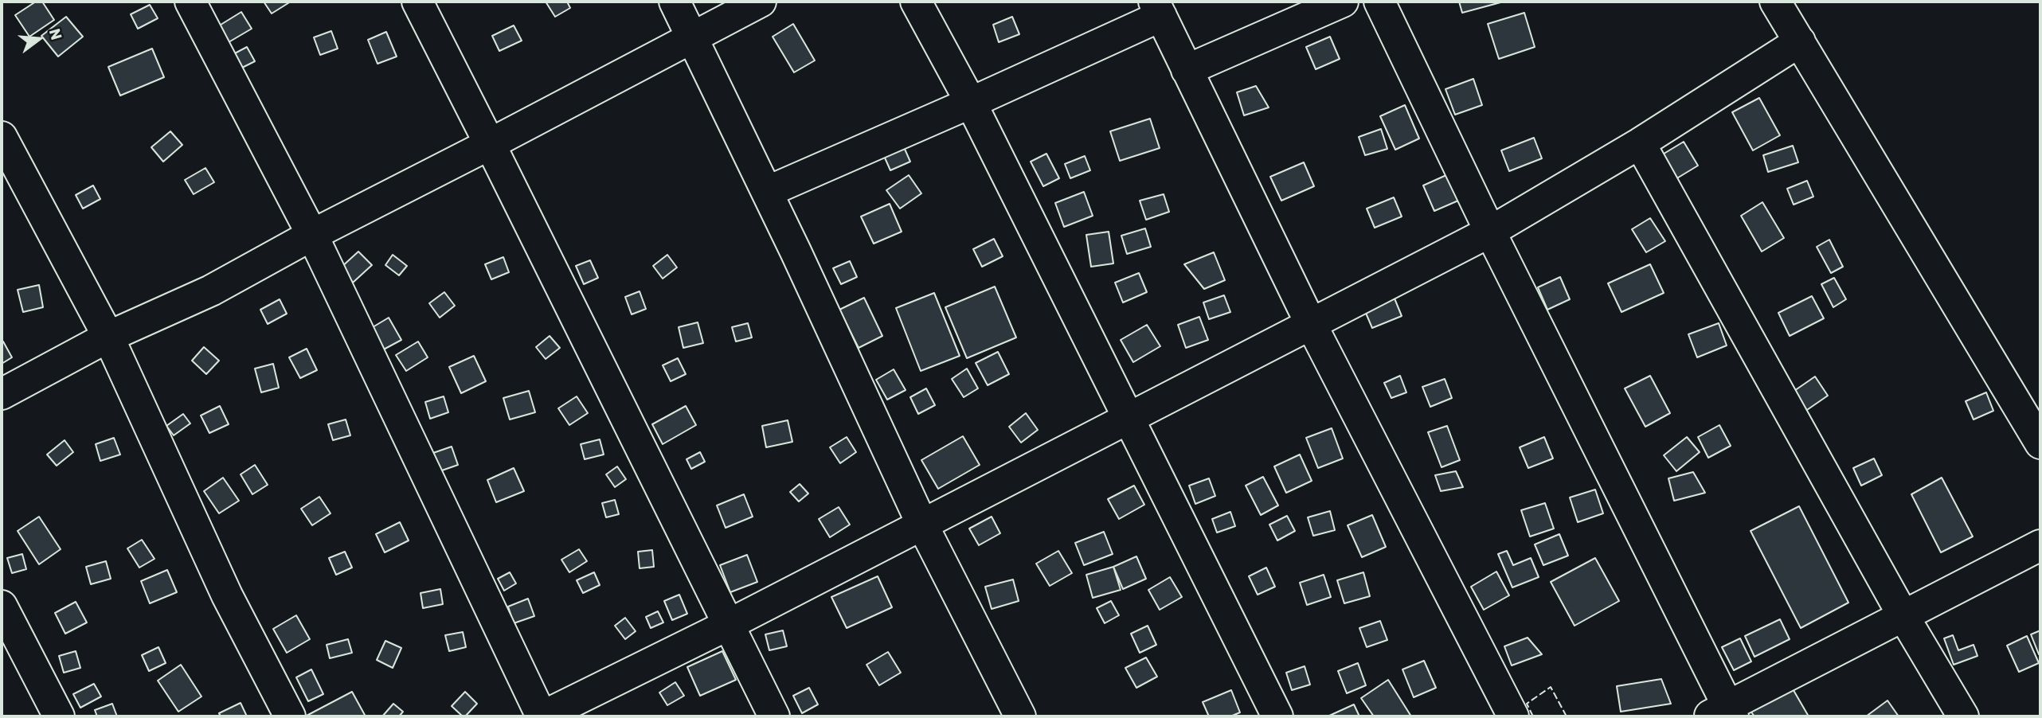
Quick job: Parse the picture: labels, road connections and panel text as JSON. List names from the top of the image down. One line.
{"north":"right"}
